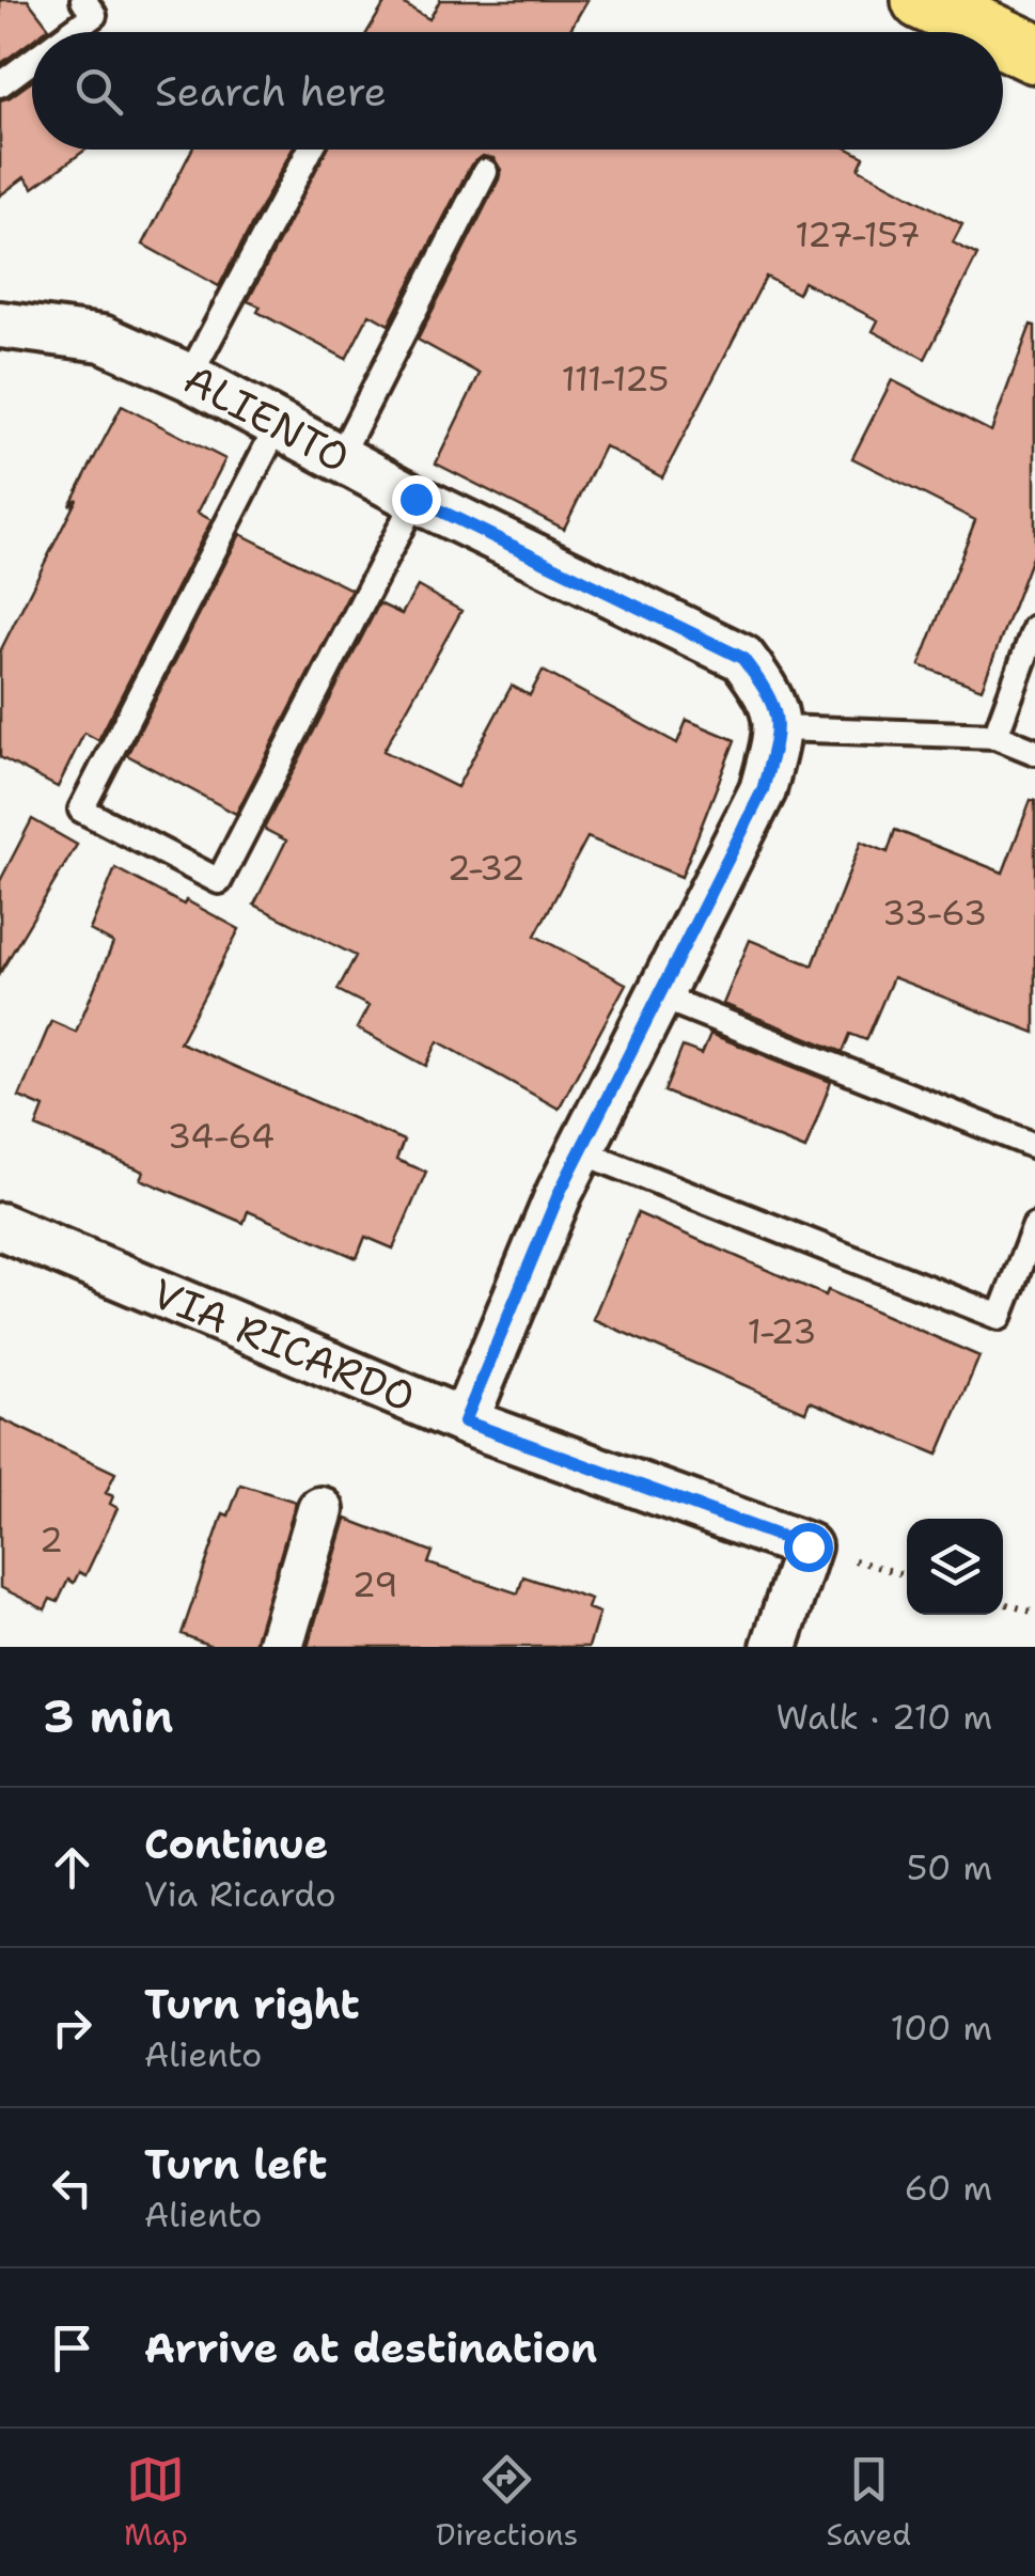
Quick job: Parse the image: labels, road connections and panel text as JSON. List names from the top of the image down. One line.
{"streets":{"street":["ALIENTO","VIA RICARDO"]},"house_numbers":["127-157","111-125","2-32","33-63","34-64","1-23","2","29"],"page":{"search":"Search here","heading":["3 min","Walk · 210 m"],"list":[["Continue","Via Ricardo","50 m"],["Turn right","Aliento","100 m"],["Turn left","Aliento","60 m"],"Arrive at destination"],"nav":["Map","Directions","Saved"]}}
